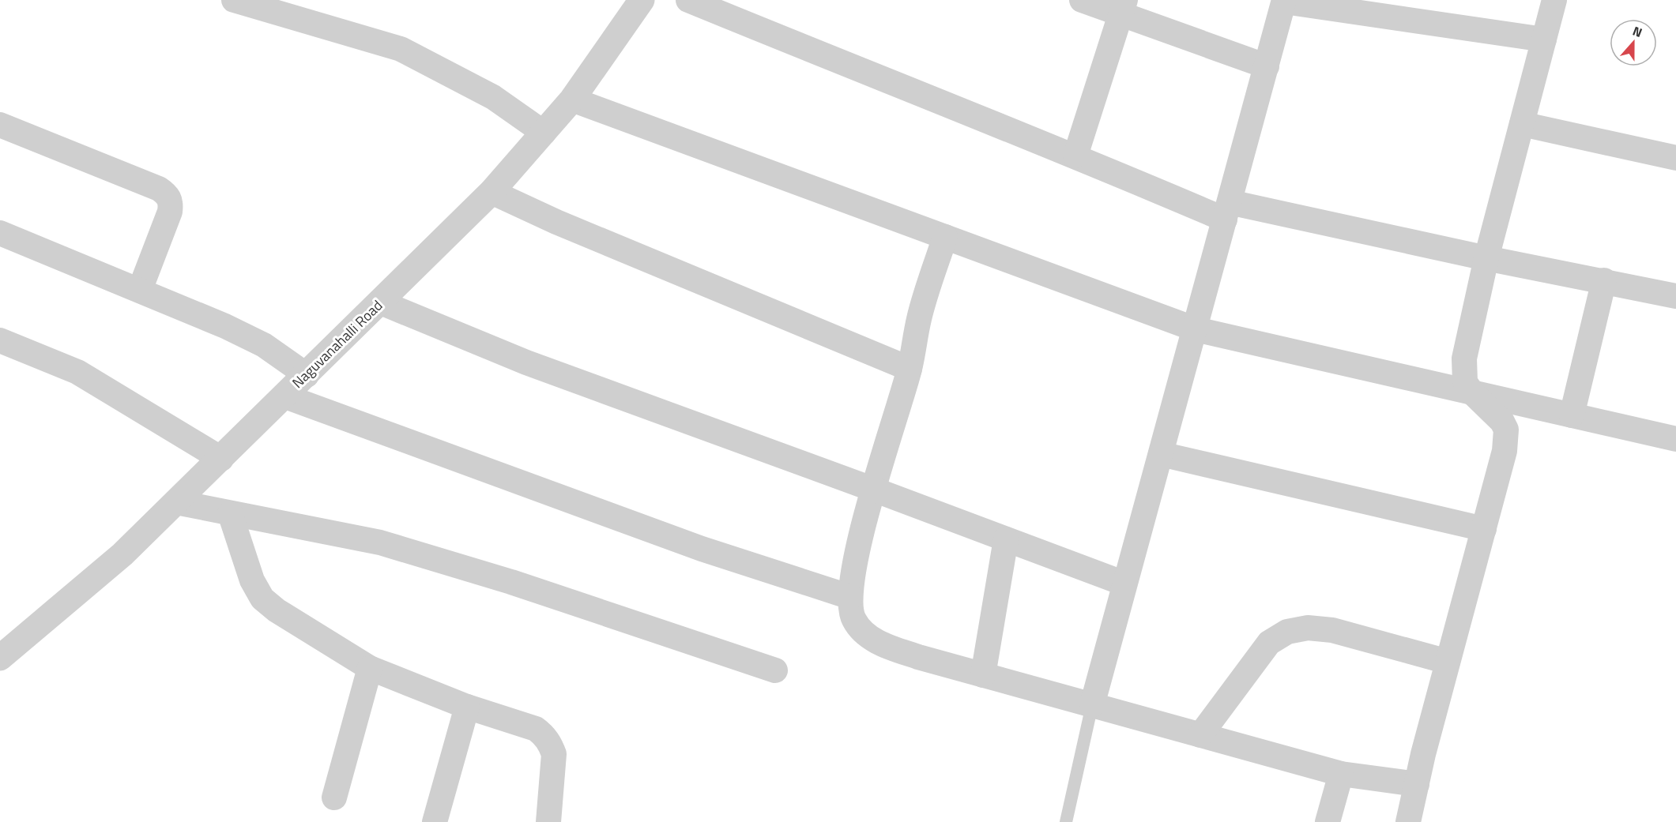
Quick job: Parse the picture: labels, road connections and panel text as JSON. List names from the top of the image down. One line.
{"streets":{"street":["Naguvanahalli Road"]},"north":"top"}
